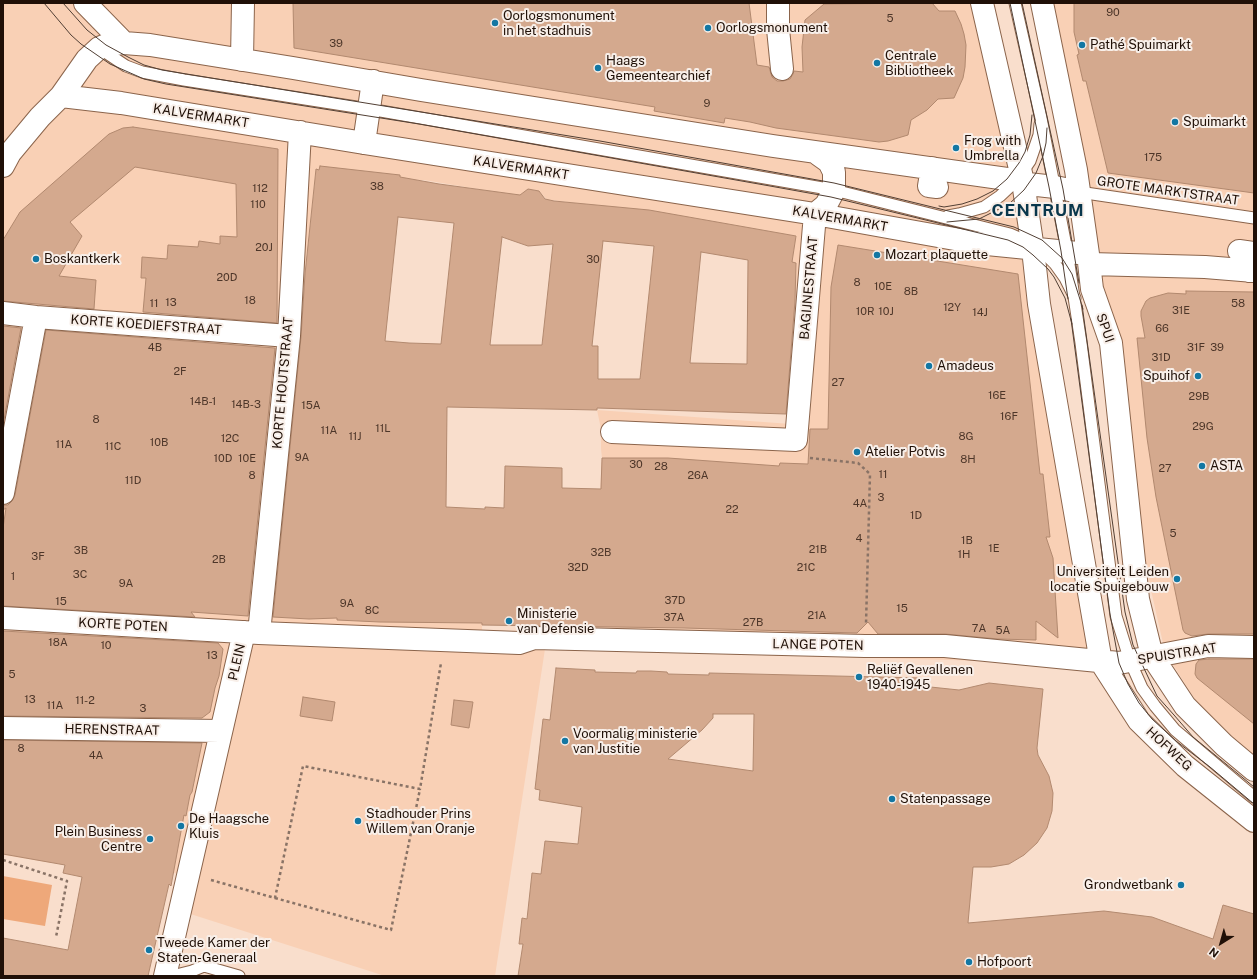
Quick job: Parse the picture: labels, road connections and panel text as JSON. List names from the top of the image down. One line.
{"streets":{"street":["KALVERMARKT","BAGIJNESTRAAT","KORTE KOEDIEFSTRAAT","SPUI","KORTE HOUTSTRAAT","KORTE POTEN","LANGE POTEN","SPUISTRAAT","PLEIN","HERENSTRAAT","HOFWEG"],"lane":["GROTE MARKTSTRAAT"]},"crossings":[["KALVERMARKT","BAGIJNESTRAAT"],["KALVERMARKT","SPUI"],["KALVERMARKT","KORTE HOUTSTRAAT"],["GROTE MARKTSTRAAT","SPUI"],["KORTE KOEDIEFSTRAAT","KORTE HOUTSTRAAT"],["SPUI","SPUISTRAAT"],["SPUI","HOFWEG"],["KORTE HOUTSTRAAT","KORTE POTEN"],["KORTE HOUTSTRAAT","PLEIN"],["KORTE POTEN","PLEIN"],["LANGE POTEN","SPUISTRAAT"],["LANGE POTEN","PLEIN"],["LANGE POTEN","HOFWEG"],["SPUISTRAAT","HOFWEG"],["PLEIN","HERENSTRAAT"]],"districts":["CENTRUM"],"places":["Oorlogsmonument in het stadhuis","Oorlogsmonument","Pathé Spuimarkt","Centrale Bibliotheek","Haags Gemeentearchief","Spuimarkt","Frog with Umbrella","Mozart plaquette","Boskantkerk","Amadeus","Spuihof","Atelier Potvis","ASTA","Universiteit Leiden locatie Spuigebouw","Ministerie van Defensie","Reliëf Gevallenen 1940-1945","Voormalig ministerie van Justitie","Statenpassage","Stadhouder Prins Willem van Oranje","De Haagsche Kluis","Plein Business Centre","Grondwetbank","Tweede Kamer der Staten-Generaal","Hofpoort"],"house_numbers":["90","5","39","9","175","38","112","110","20J","30","20D","8","10E","8B","18","13","11","58","12Y","31E","10R","10J","14J","66","4B","31F","39","31D","2F","27","16E","29B","14B-1","14B-3","15A","16F","8","29G","11L","11A","11J","8G","12C","10B","11A","11C","9A","10D","10E","8H","30","28","27","11","8","26A","11D","3","4A","22","1D","5","4","1B","1E","21B","3B","32B","1H","3F","2B","32D","21C","3C","1","9A","37D","15","9A","15","8C","21A","37A","27B","7A","5A","18A","10","13","5","13","11-2","11A","3","8","4A"],"north":"bottom left"}
